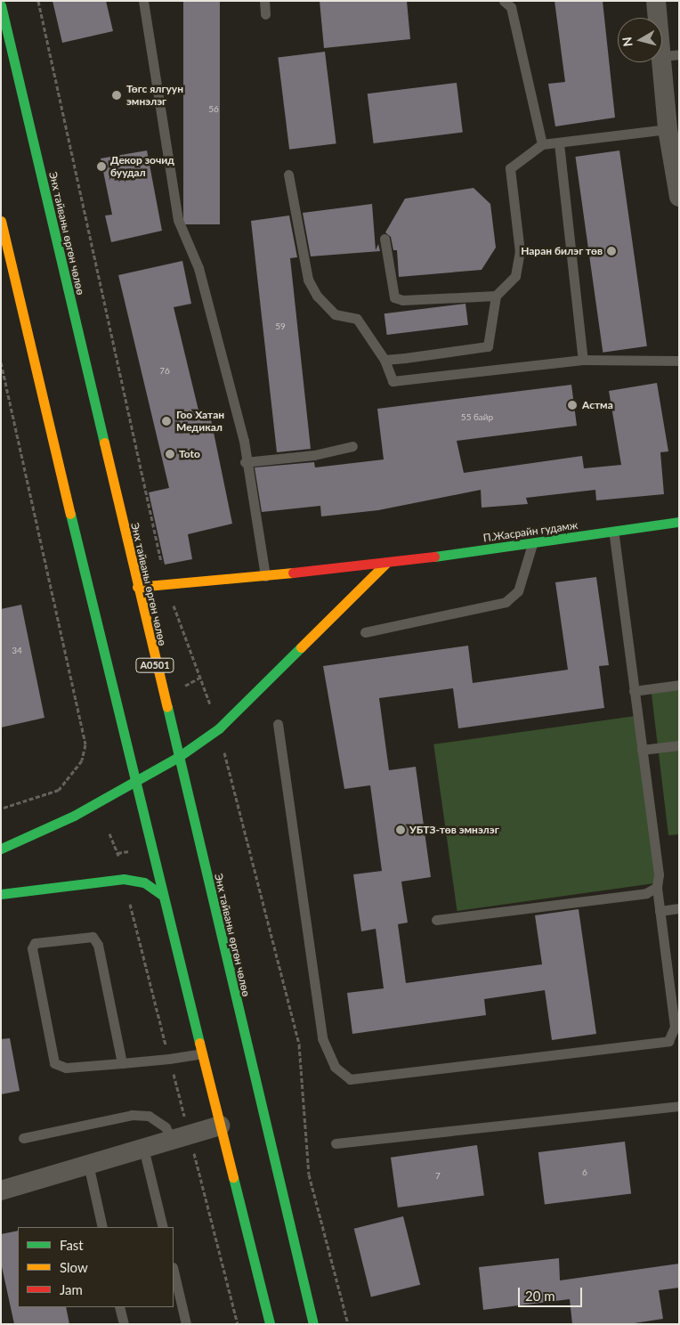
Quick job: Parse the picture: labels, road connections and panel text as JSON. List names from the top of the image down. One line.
{"streets":{"main road":["Энх тайваны өргөн чөлөө","П.Жасрайн гудамж","A0501"]},"crossings":[["Энх тайваны өргөн чөлөө","П.Жасрайн гудамж"]],"places":["Төгс ялгуун эмнэлэг","Декор зочид буудал","Наран билэг төв","Астма","Гоо Хатан Медикал","Toto","УБТЗ-төв эмнэлэг"],"house_numbers":["56","59","76","55 байр","34","6","7"],"legend":["Fast","Slow","Jam"],"scale_bar":"20 m","north":"left"}
